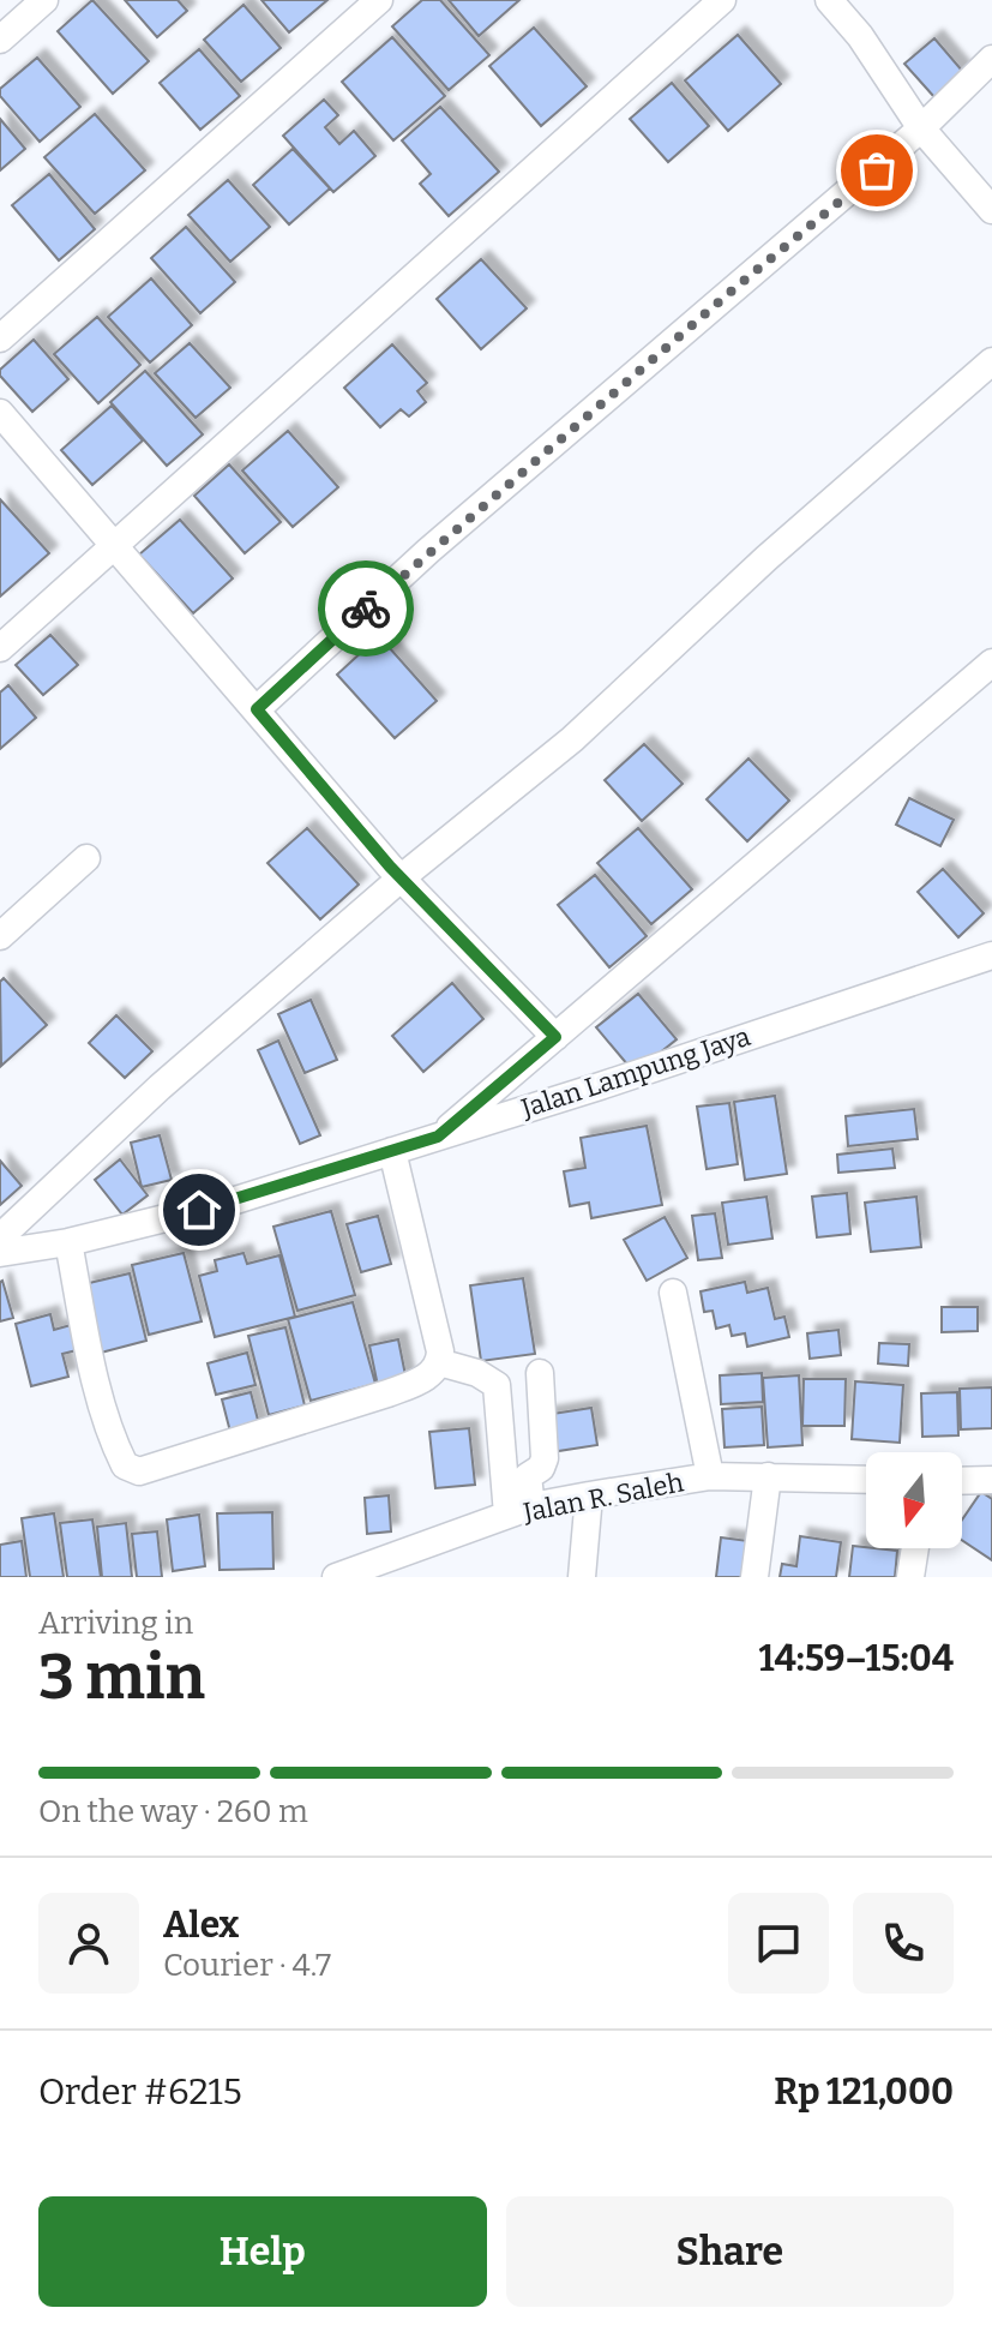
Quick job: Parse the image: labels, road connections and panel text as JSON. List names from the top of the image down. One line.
{"streets":{"street":["Jalan Lampung Jaya","Jalan R. Saleh"]},"north":"bottom","page":{"heading":["3 min","Arriving in","14:59–15:04"],"panel":["Alex","Courier · 4.7","Order #6215","Rp 121,000"],"bar":"On the way · 260 m","buttons":["Help","Share"]}}
